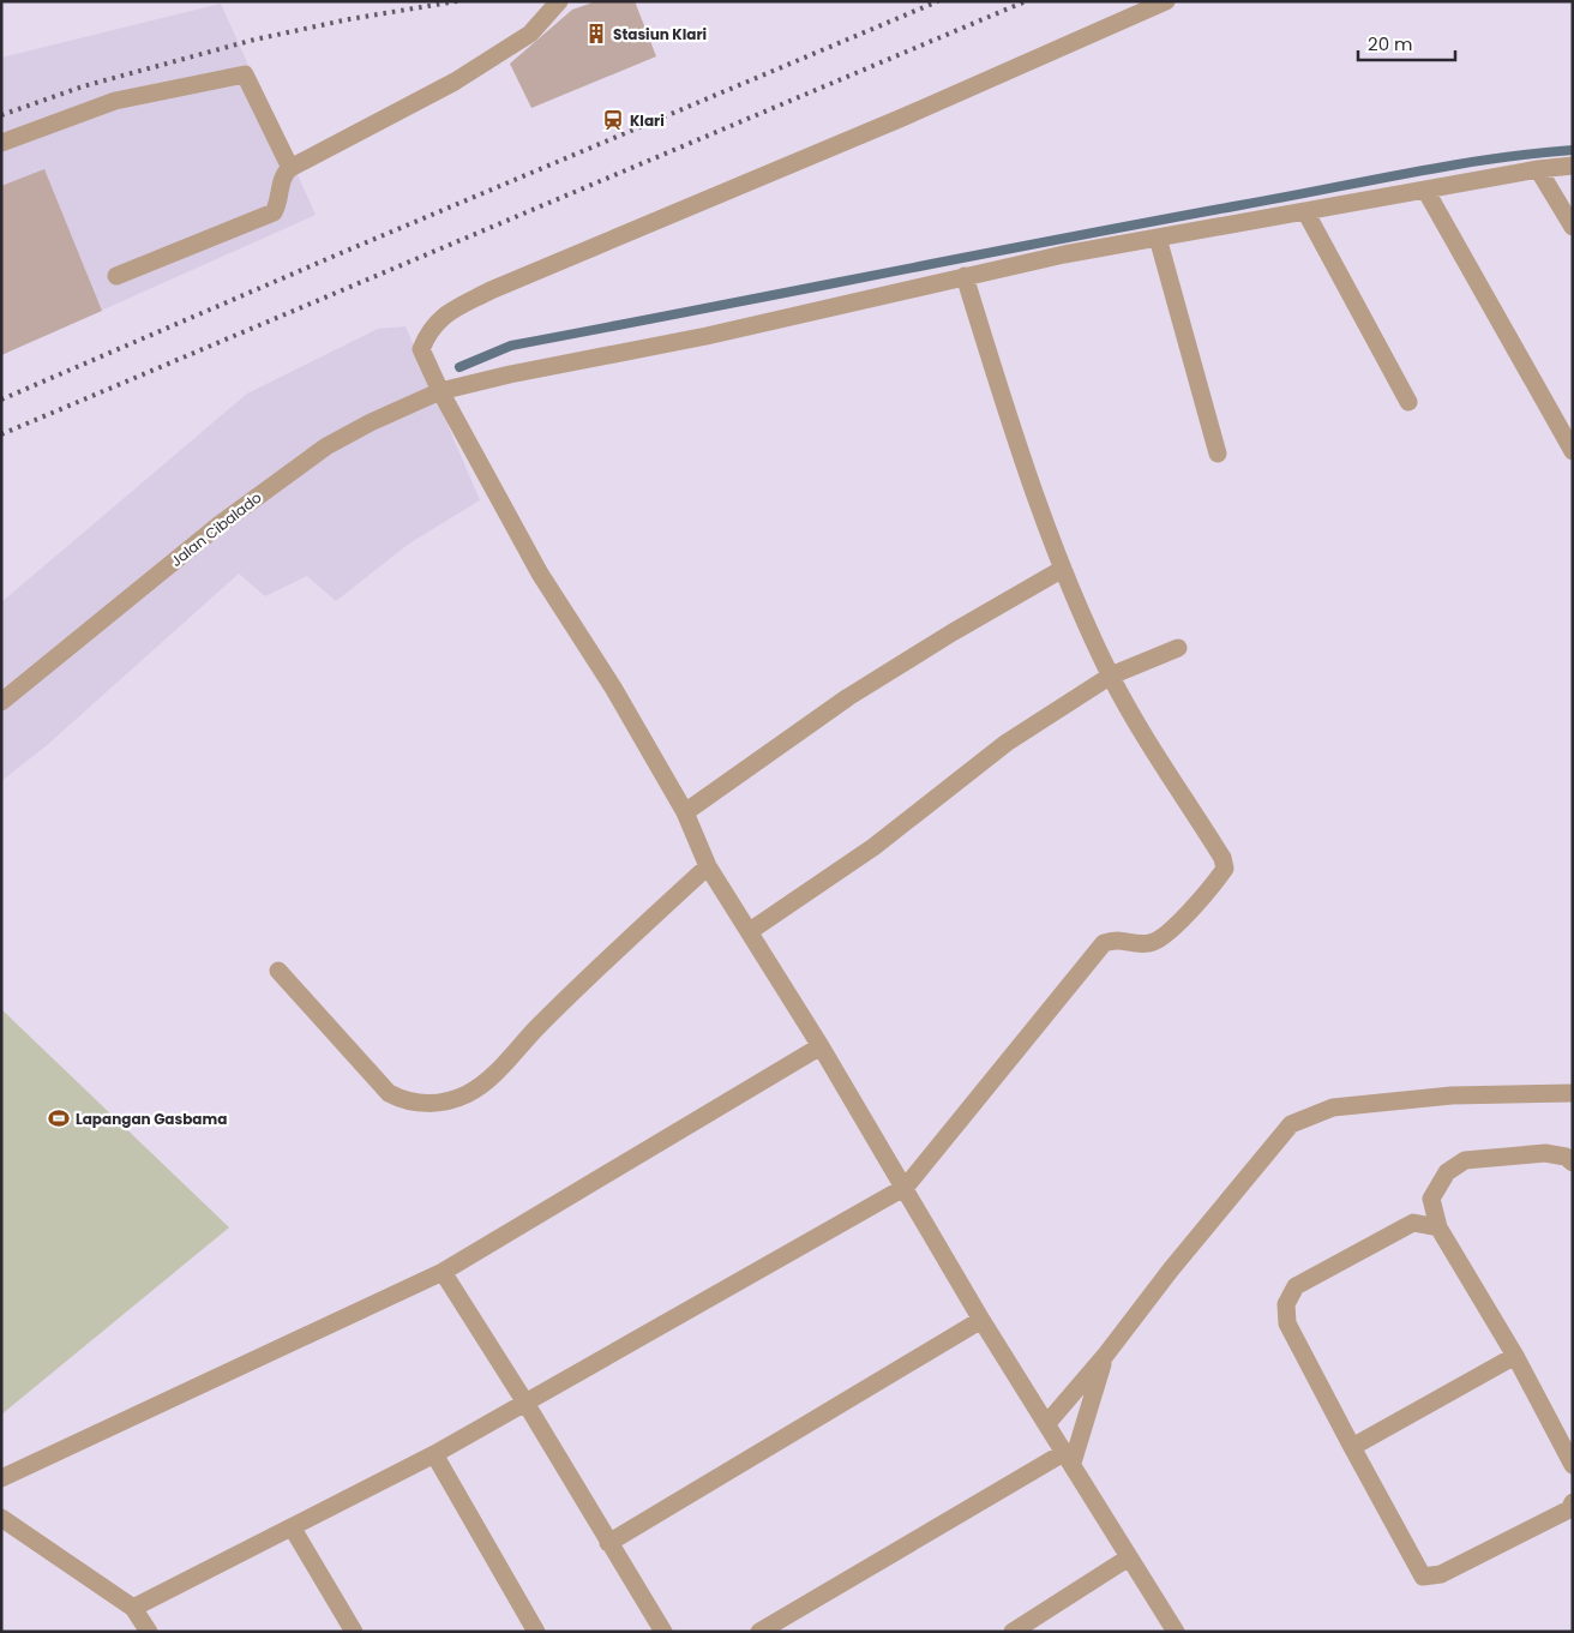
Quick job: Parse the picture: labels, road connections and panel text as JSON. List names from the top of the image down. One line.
{"streets":{"street":["Jalan Cibalado"]},"places":{"building":["Stasiun Klari"],"station":["Klari"],"sports":["Lapangan Gasbama"]},"scale_bar":"20 m"}
